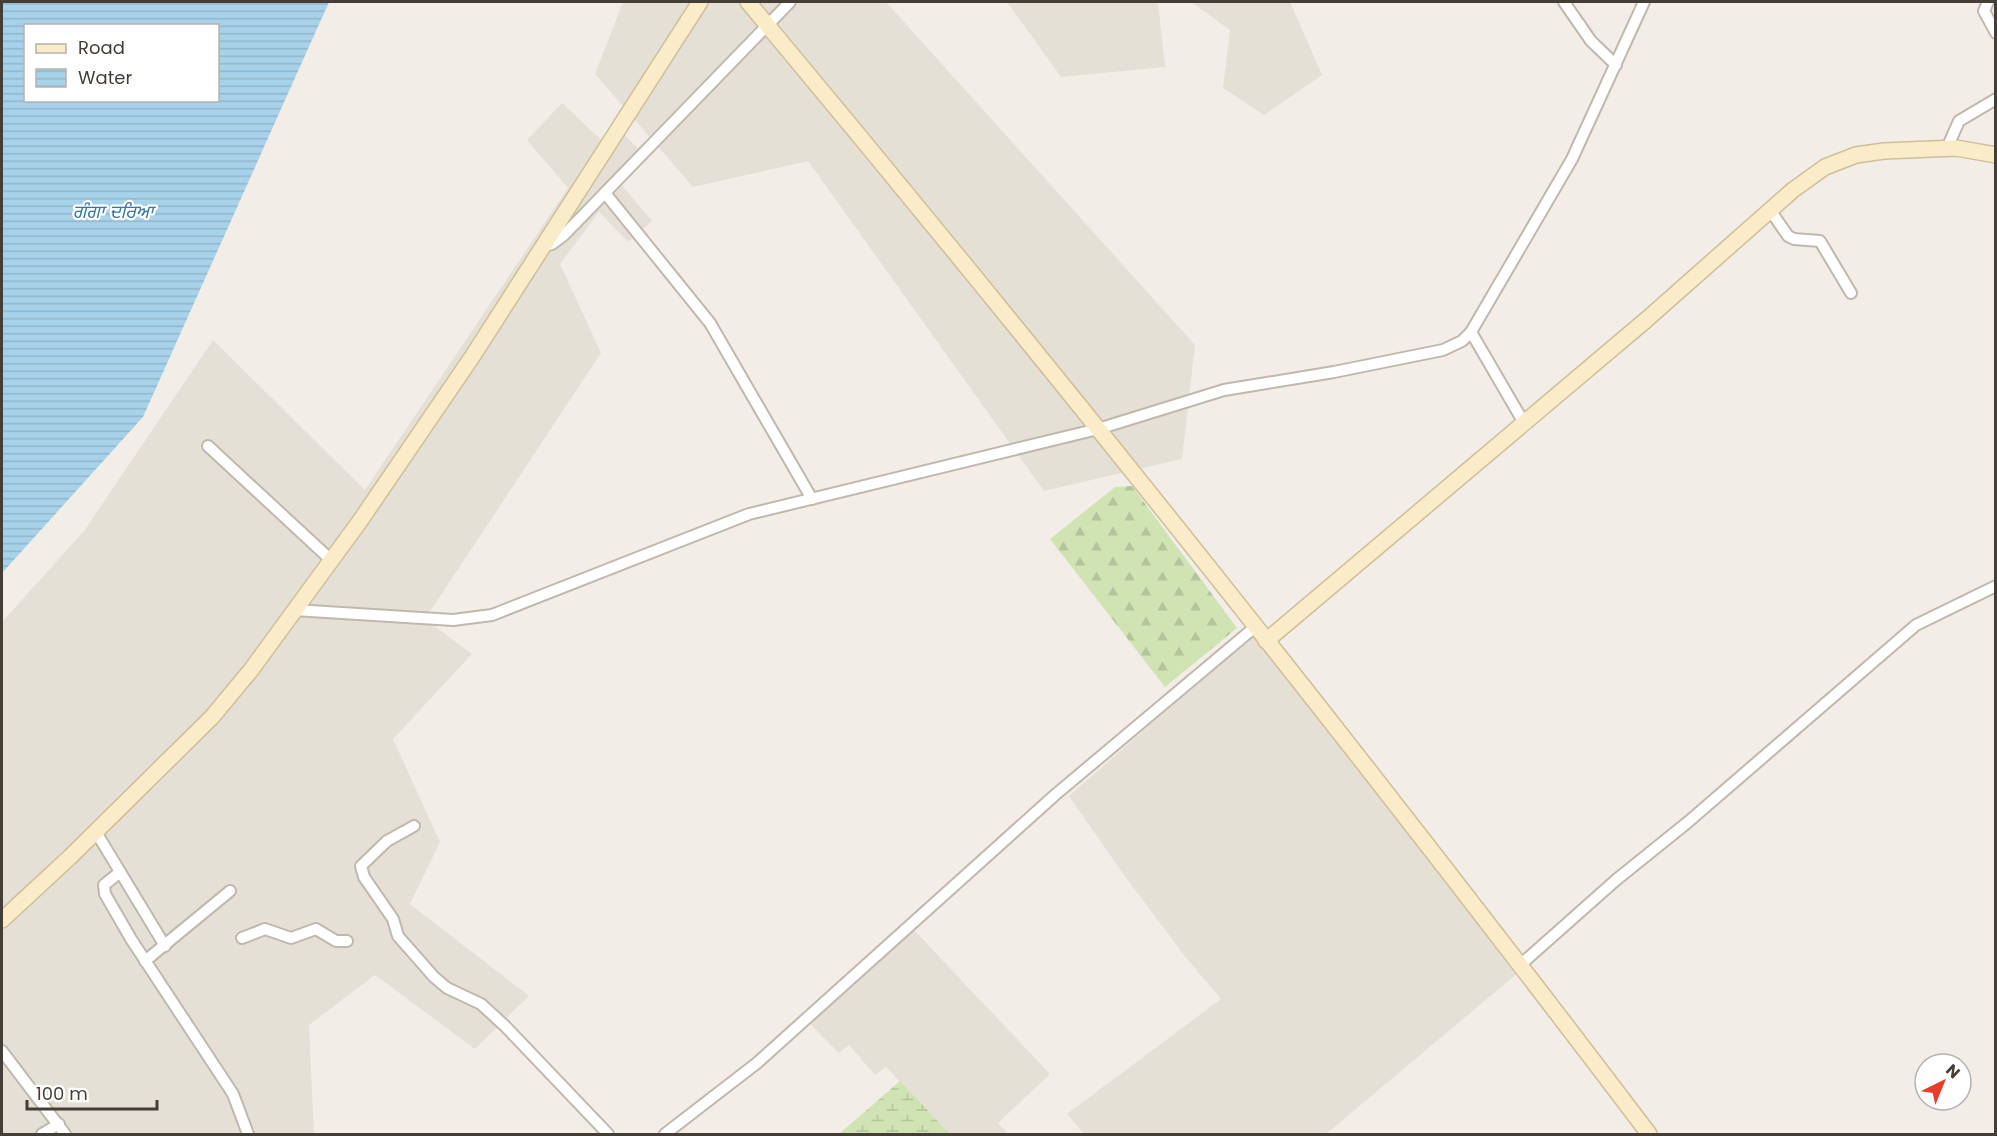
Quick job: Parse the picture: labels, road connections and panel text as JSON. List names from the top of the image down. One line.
{"water":["ਗੰਗਾ ਦਰਿਆ"],"legend":["Road","Water"],"scale_bar":"100 m","north":"top right"}
